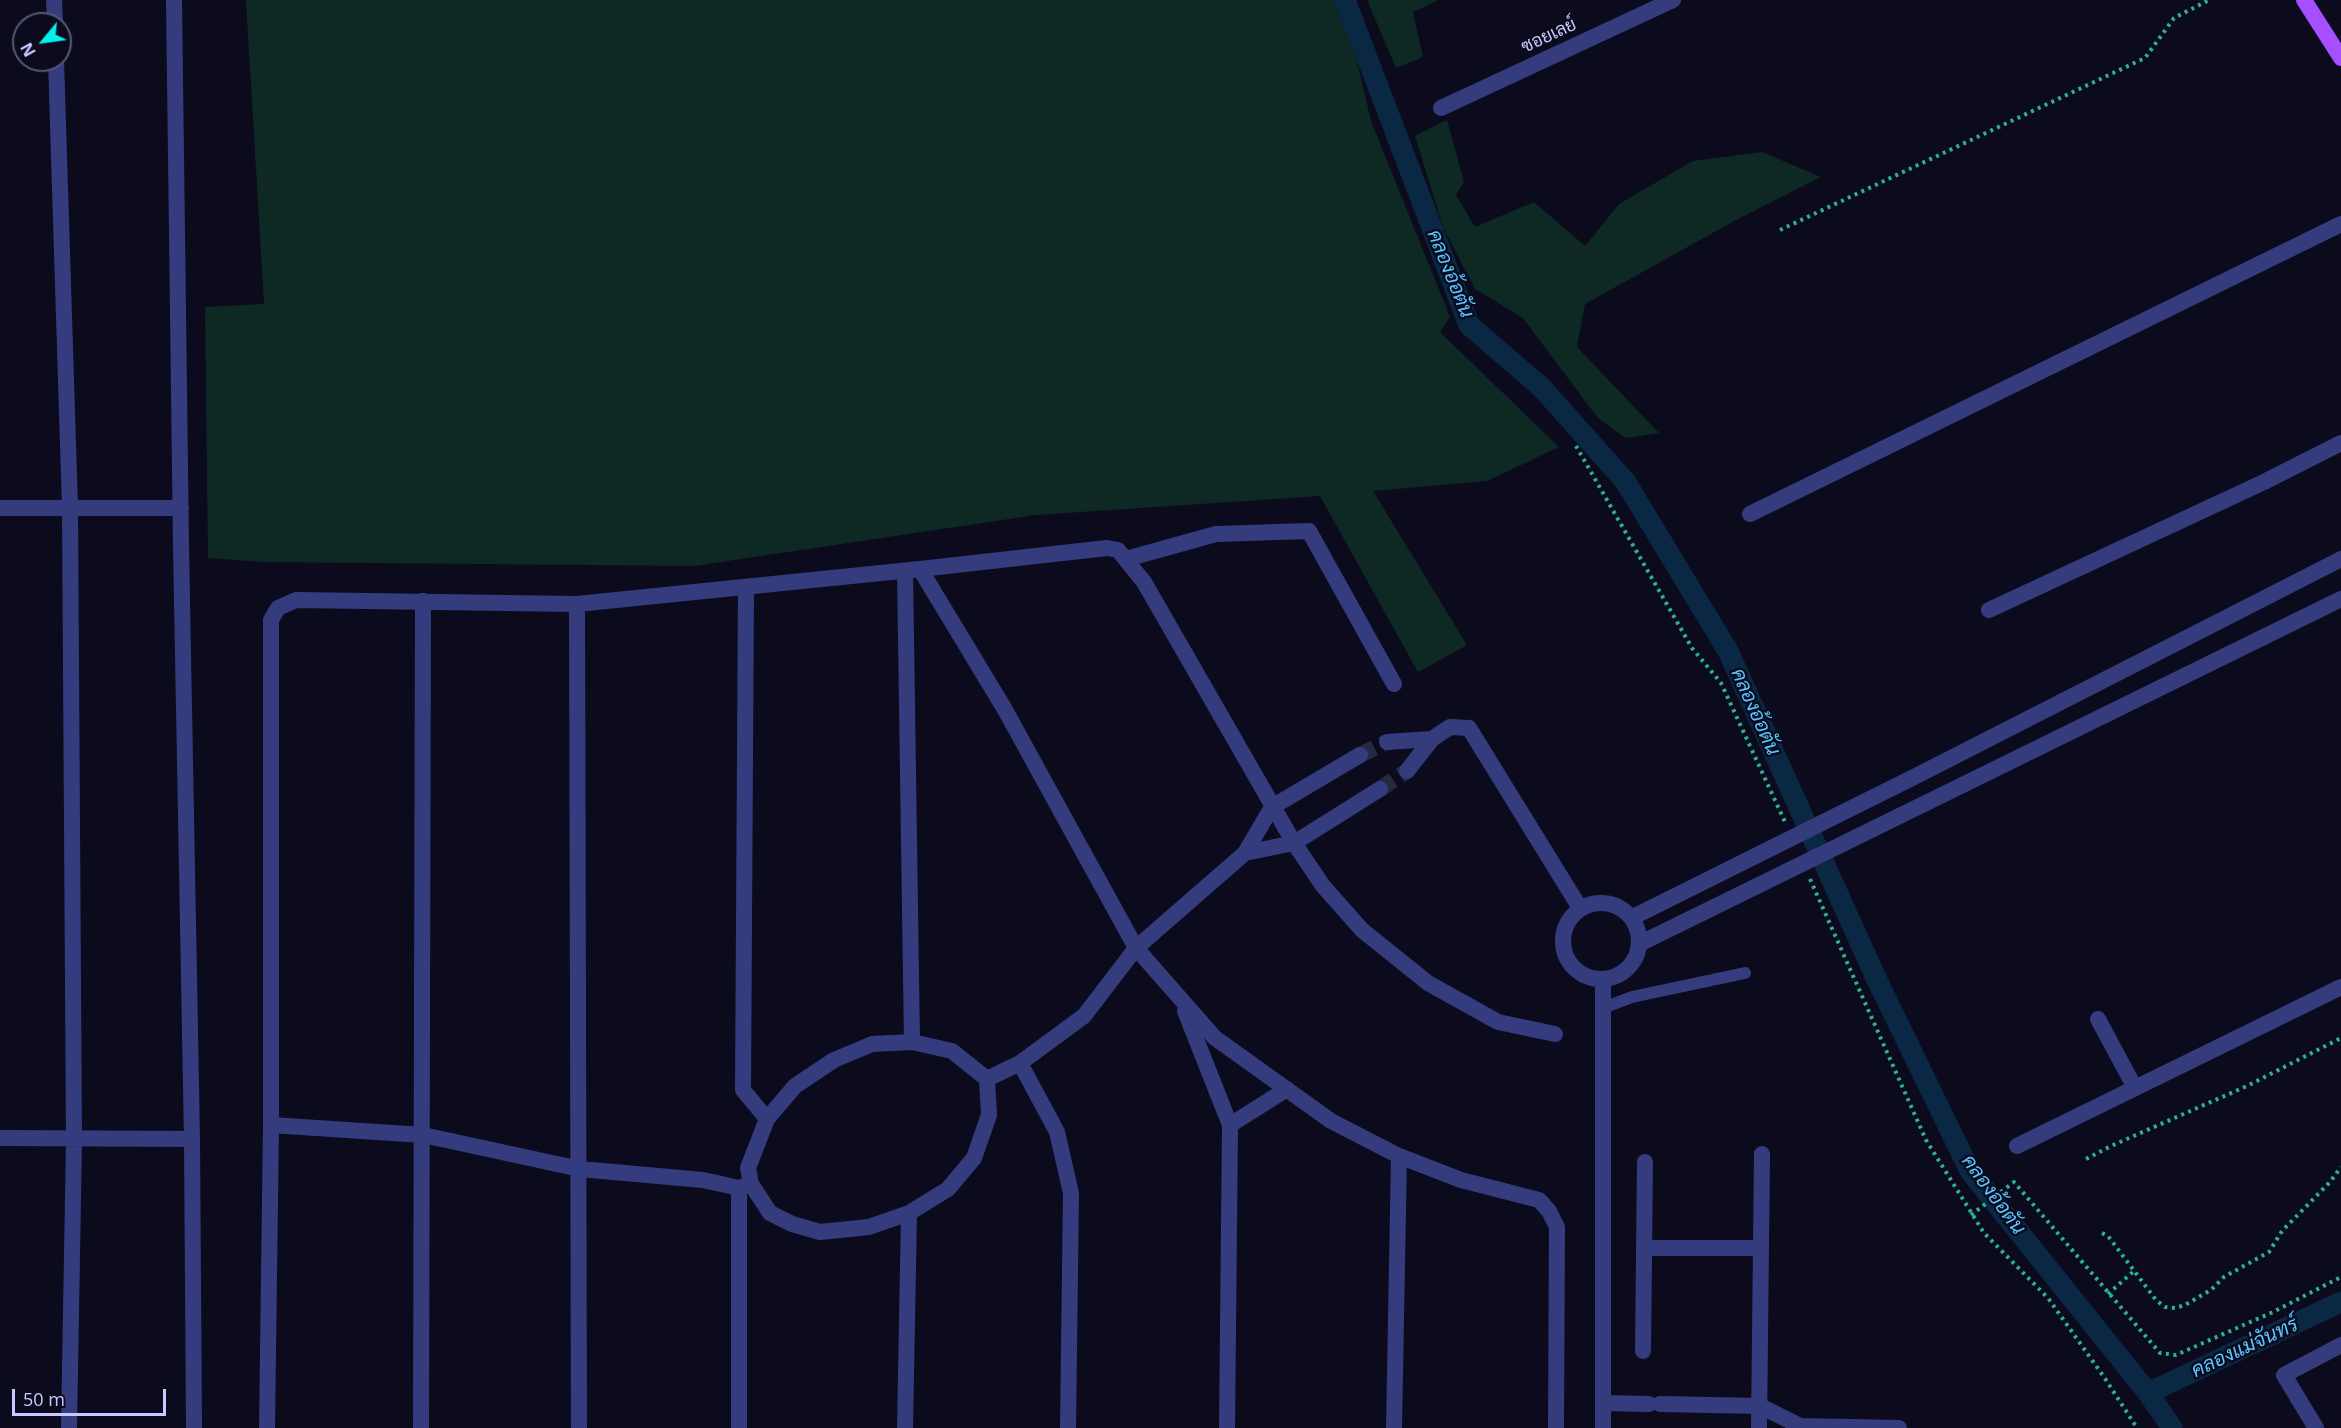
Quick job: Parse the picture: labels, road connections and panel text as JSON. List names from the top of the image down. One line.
{"streets":{"street":["ซอยเลย์"]},"water":["คลองอ้อตัน","คลองแม่จันทร์"],"scale_bar":"50 m","north":"bottom left"}
